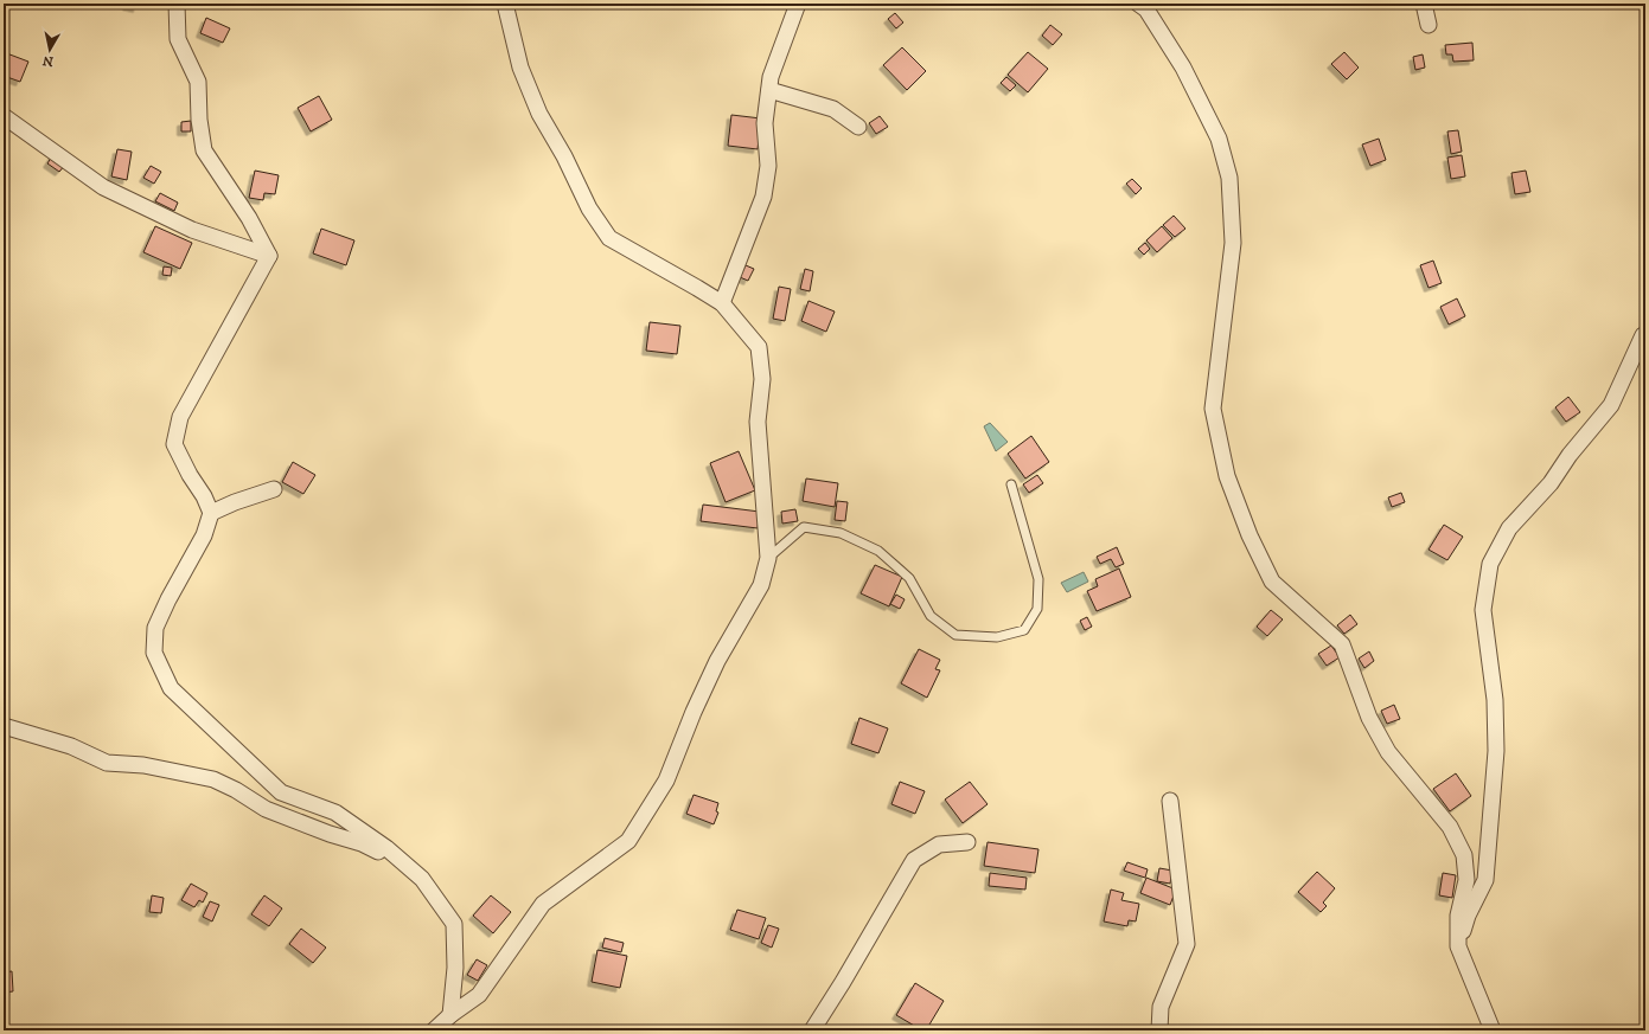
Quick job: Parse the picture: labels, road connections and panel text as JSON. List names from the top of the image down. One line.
{"north":"bottom"}
